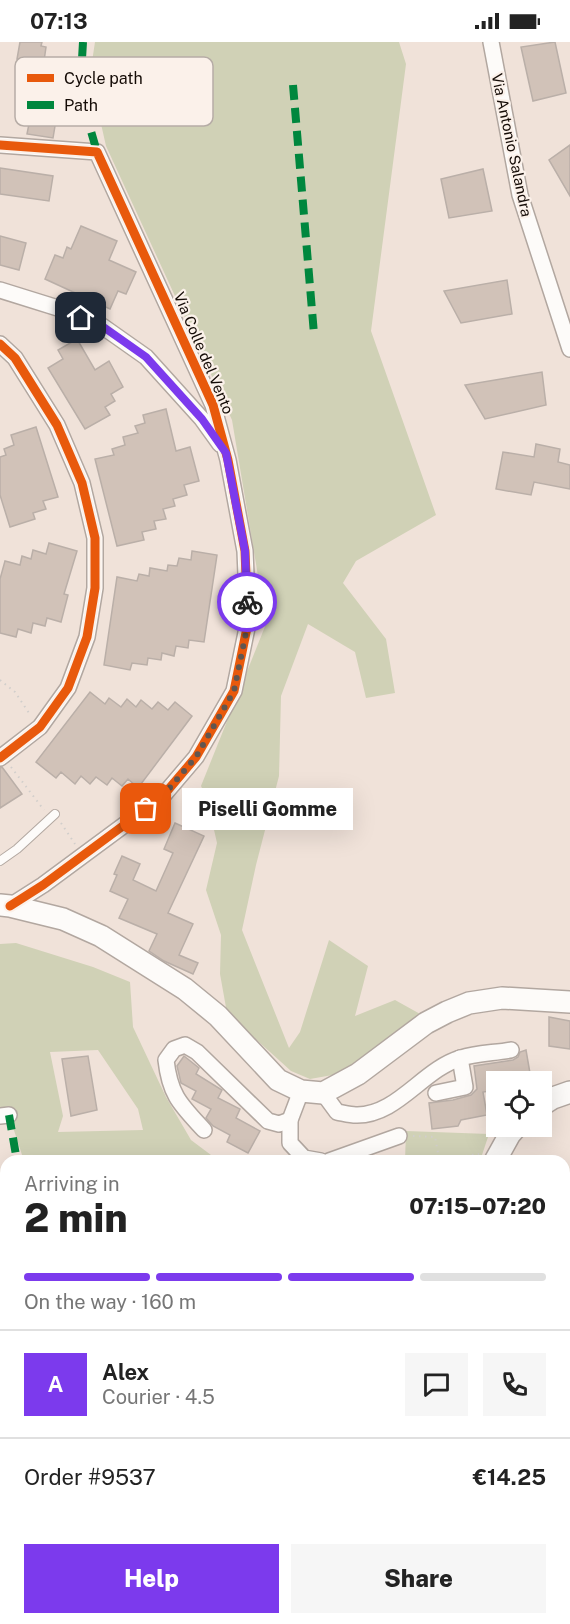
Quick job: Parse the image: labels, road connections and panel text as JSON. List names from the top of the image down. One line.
{"streets":{"street":["Via Antonio Salandra","Via Colle del Vento"]},"places":["Piselli Gomme"],"legend":["Cycle path","Path"],"page":{"status":"07:13","bubble":"Piselli Gomme","heading":["2 min","Arriving in","07:15–07:20"],"panel":["Alex","Courier · 4.5","Order #9537","€14.25"],"bar":"On the way · 160 m","round":"A","buttons":["Help","Share"]}}
